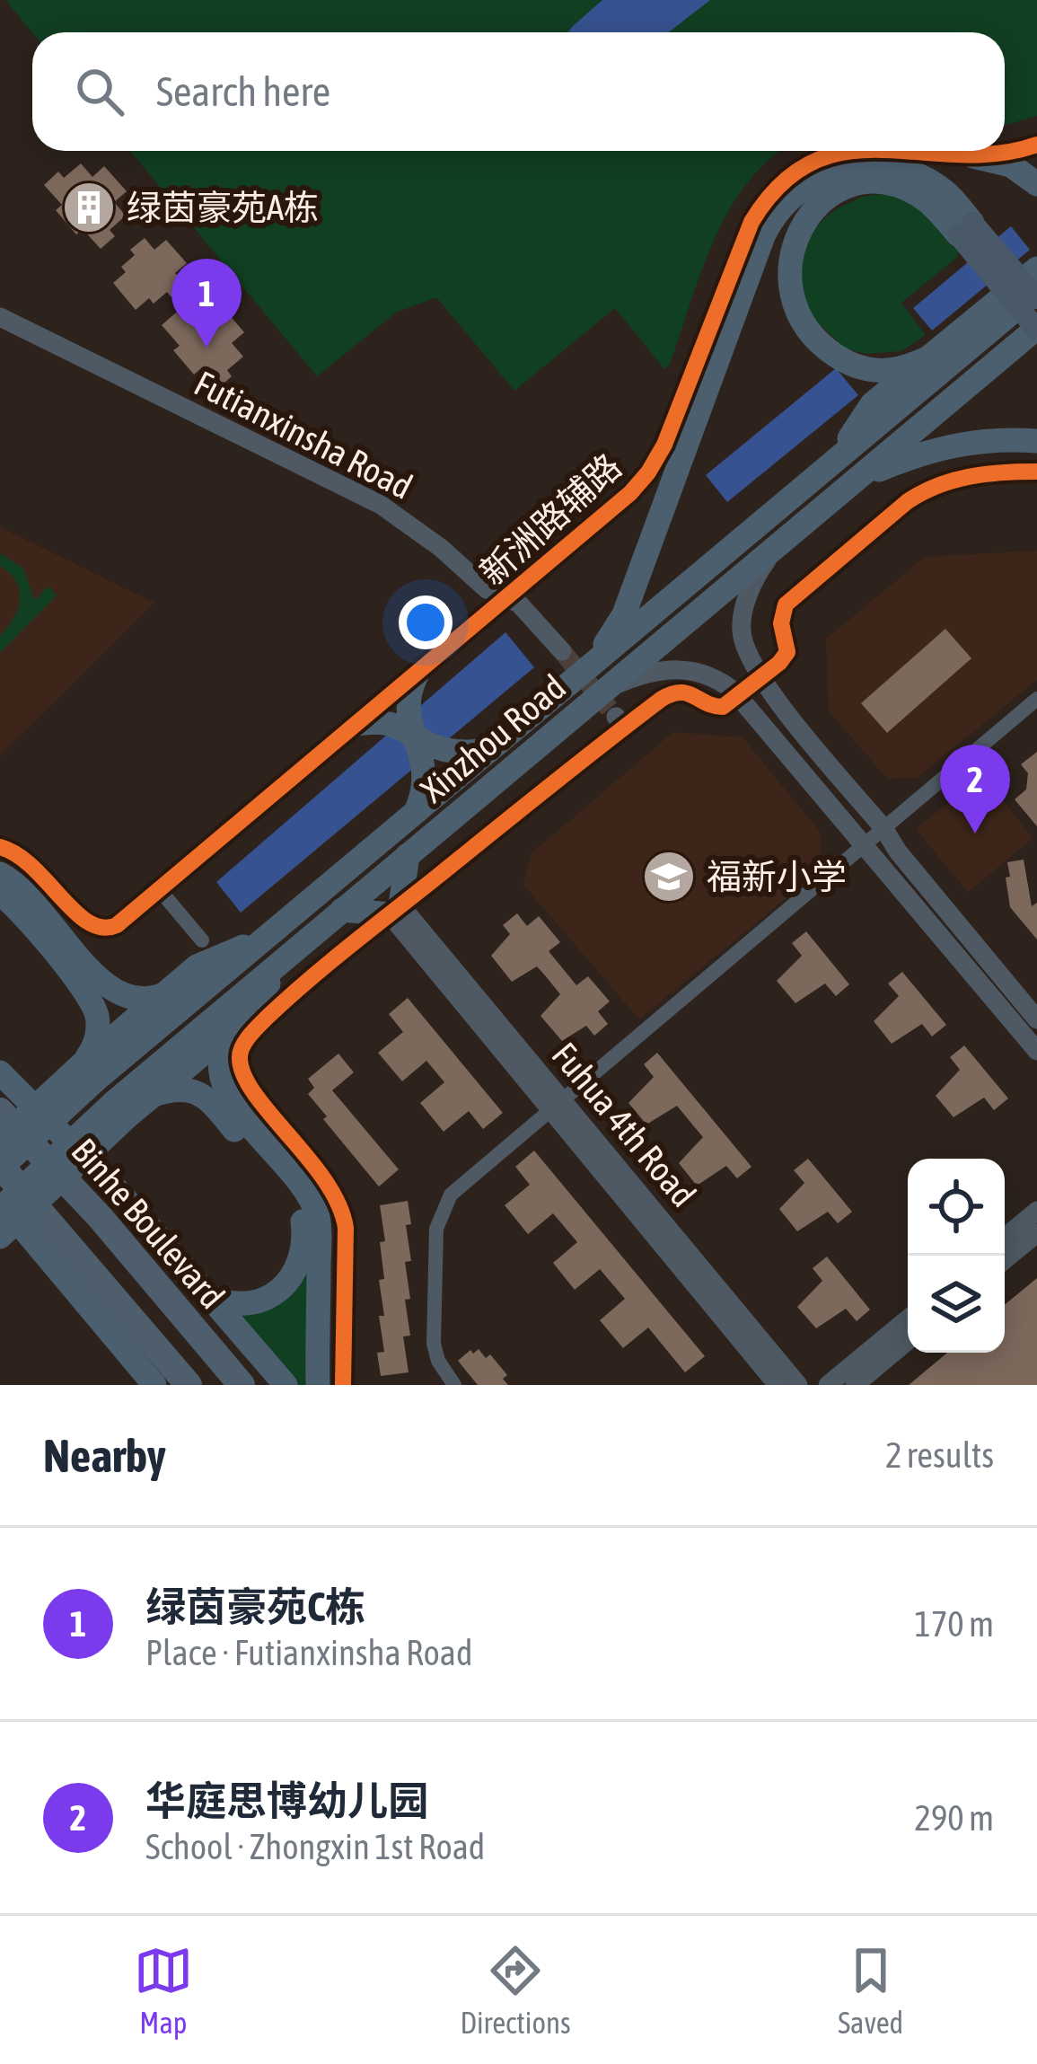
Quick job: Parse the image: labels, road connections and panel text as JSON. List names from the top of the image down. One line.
{"streets":{"highway":["Binhe Boulevard"],"main road":["Xinzhou Road"],"street":["Futianxinsha Road","新洲路辅路","Fuhua 4th Road"]},"crossings":[["Futianxinsha Road","新洲路辅路"],["Xinzhou Road","Binhe Boulevard"]],"places":{"building":["绿茵豪苑A栋"],"school or university":["福新小学"]},"page":{"search":"Search here","pins":["1","2"],"heading":["Nearby","2 results"],"list":[{"mark":"1","name":"绿茵豪苑C栋","note":"Place · Futianxinsha Road","value":"170 m"},{"mark":"2","name":"华庭思博幼儿园","note":"School · Zhongxin 1st Road","value":"290 m"}],"nav":["Map","Directions","Saved"]}}
